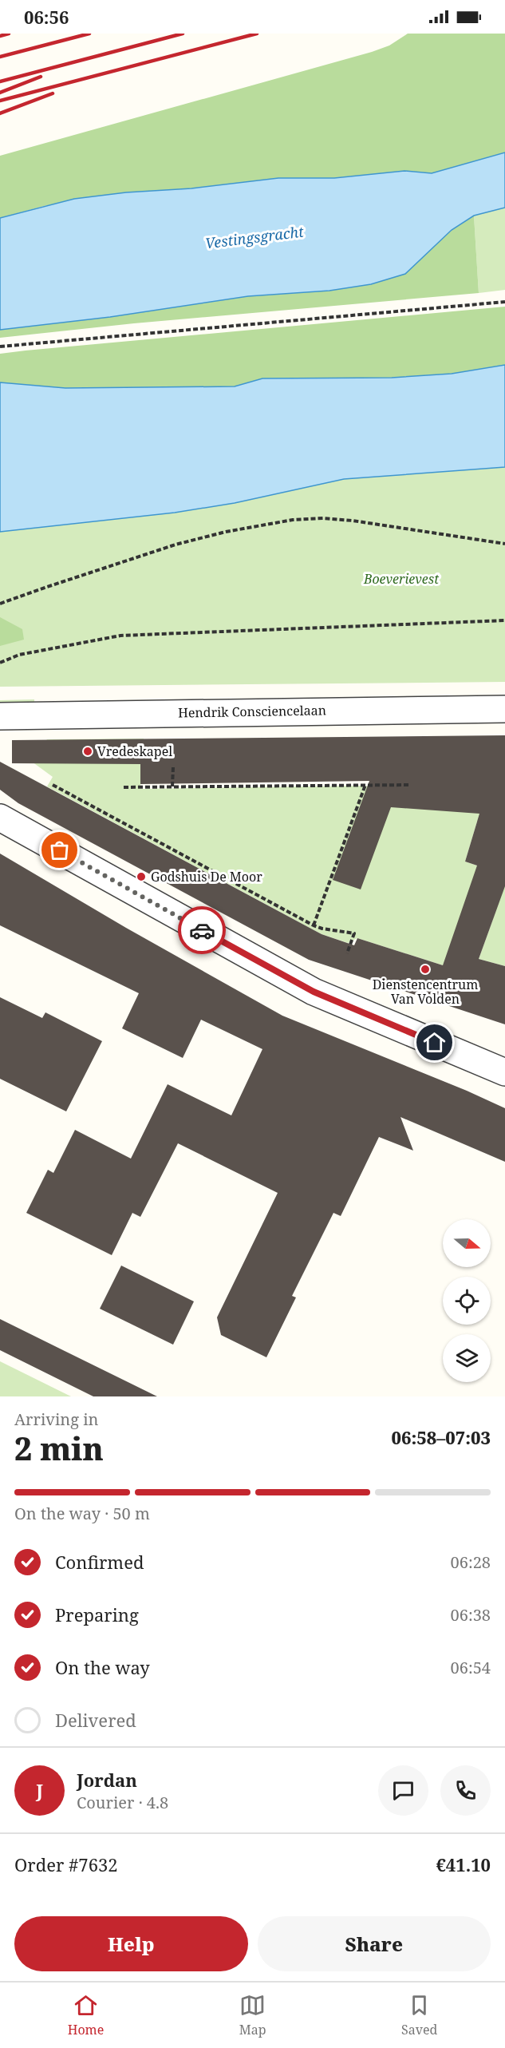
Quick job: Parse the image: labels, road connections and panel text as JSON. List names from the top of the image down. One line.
{"streets":{"street":["Hendrik Consciencelaan"]},"water":["Vestingsgracht"],"parks":["Boeverievest"],"places":["Vredeskapel","Godshuis De Moor","Dienstencentrum Van Volden"],"north":"right","page":{"status":"06:56","heading":["2 min","Arriving in","06:58–07:03"],"panel":["Jordan","Courier · 4.8","Order #7632","€41.10"],"bar":"On the way · 50 m","list":[["Confirmed","06:28"],["Preparing","06:38"],["On the way","06:54"],"Delivered"],"round":"J","buttons":["Help","Share"],"tabs":["Home","Map","Saved"]}}
